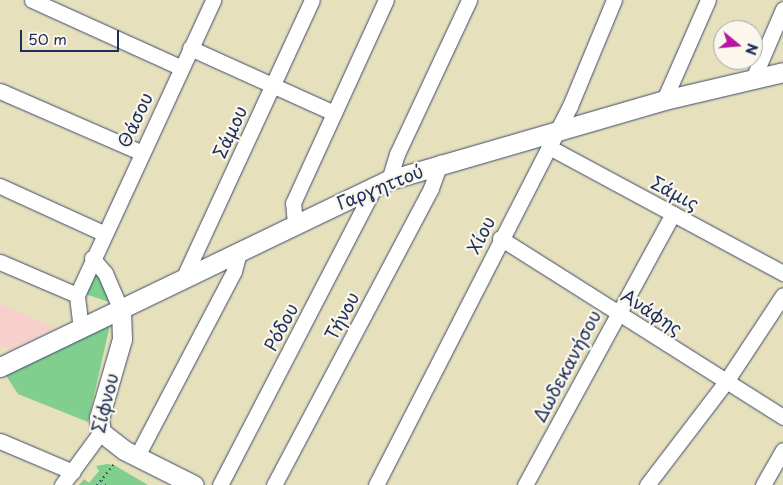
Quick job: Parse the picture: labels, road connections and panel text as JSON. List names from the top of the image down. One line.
{"streets":{"street":["Θάσου","Σάμου","Γαργηττού","Σάμις","Χίου","Ανάφης","Τήνου","Ρόδου","Δωδεκανήσου","Σίφνου"]},"crossings":[["Σάμου","Γαργηττού"],["Γαργηττού","Χίου"],["Γαργηττού","Τήνου"],["Γαργηττού","Ρόδου"],["Γαργηττού","Σίφνου"],["Σάμις","Χίου"],["Σάμις","Δωδεκανήσου"],["Χίου","Ανάφης"],["Ανάφης","Δωδεκανήσου"]],"scale_bar":"50 m","north":"right"}
